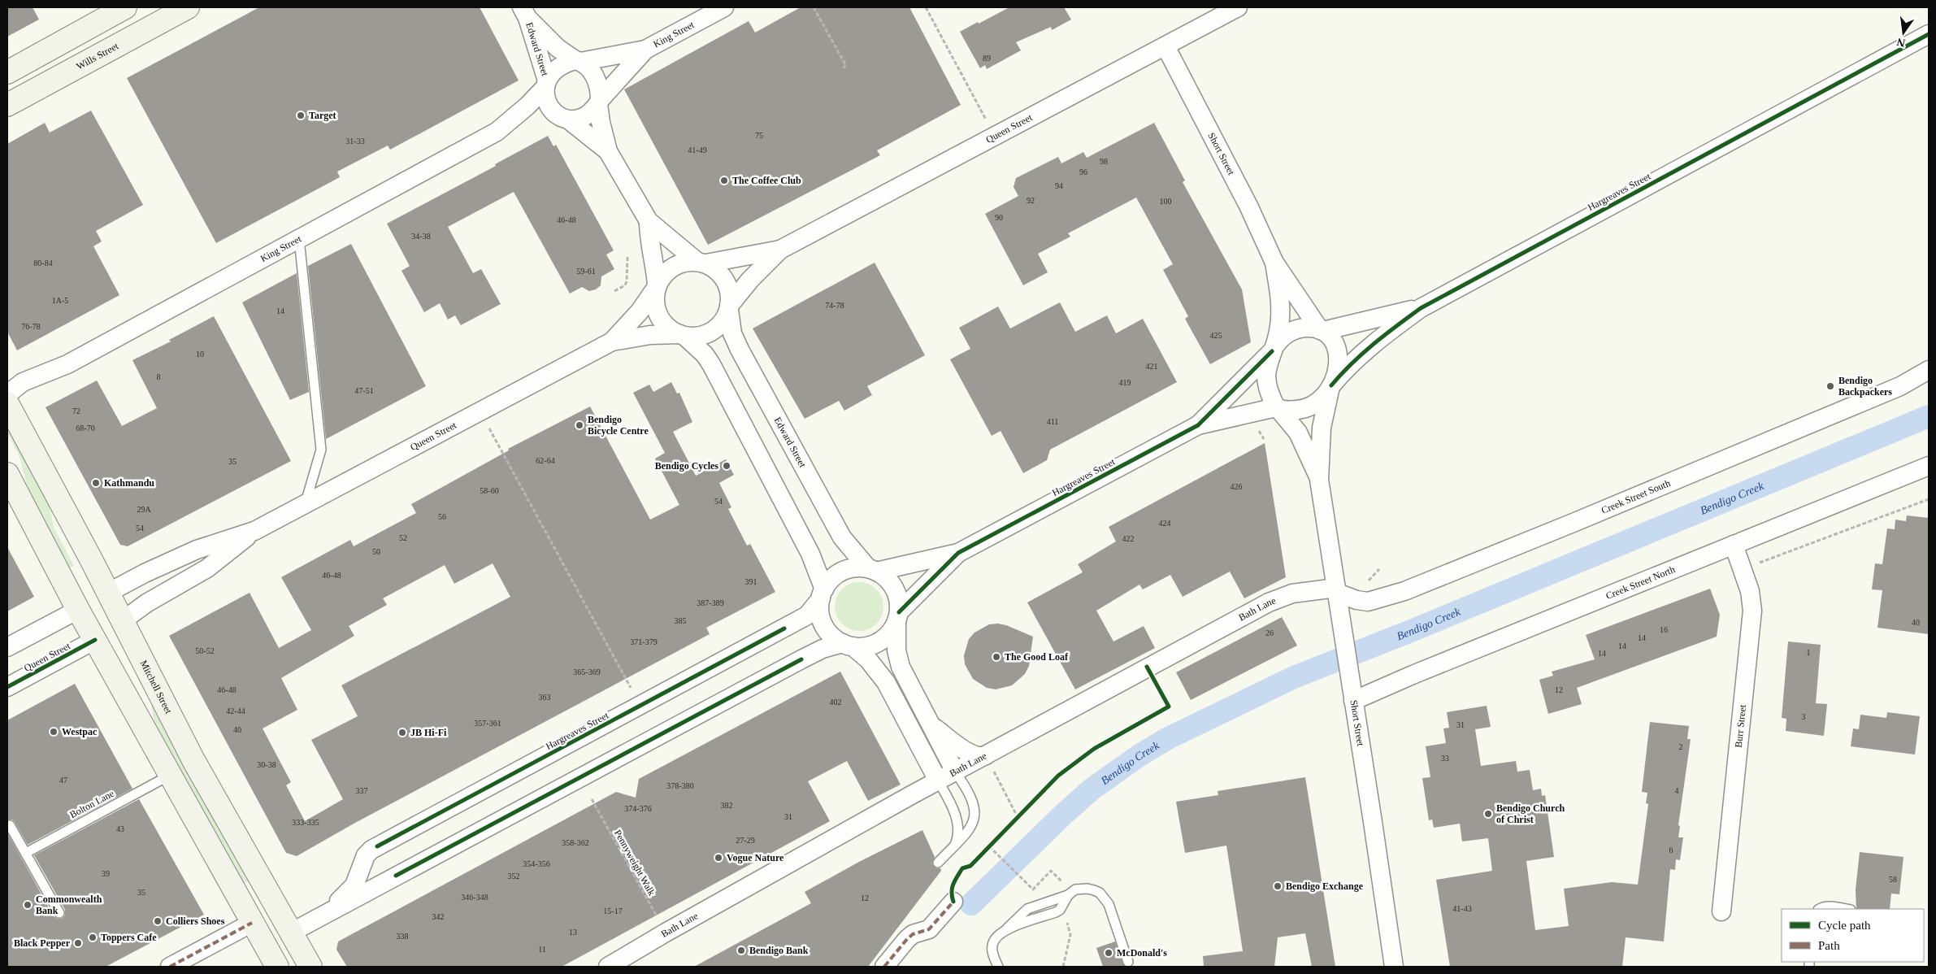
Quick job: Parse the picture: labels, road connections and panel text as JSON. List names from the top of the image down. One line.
{"streets":{"street":["King Street","Edward Street","Wills Street","Queen Street","Short Street","Hargreaves Street","Creek Street South","Creek Street North","Bath Lane","Mitchell Street","Burr Street"],"lane":["Bolton Lane"],"path":["Pennyweight Walk"]},"crossings":[["King Street","Edward Street"],["Edward Street","Queen Street"],["Edward Street","Hargreaves Street"],["Queen Street","Short Street"],["Queen Street","Mitchell Street"],["Short Street","Hargreaves Street"],["Short Street","Creek Street South"],["Short Street","Creek Street North"],["Short Street","Bath Lane"],["Creek Street South","Bath Lane"],["Creek Street North","Burr Street"],["Bath Lane","Pennyweight Walk"]],"water":["Bendigo Creek"],"places":["Target","The Coffee Club","Bendigo Backpackers","Bendigo Bicycle Centre","Bendigo Cycles","Kathmandu","The Good Loaf","Westpac","JB Hi-Fi","Bendigo Church of Christ","Vogue Nature","Bendigo Exchange","Commonwealth Bank","Colliers Shoes","Toppers Cafe","Black Pepper","Bendigo Bank","McDonald's"],"house_numbers":["89","75","31-33","41-49","98","96","94","92","100","90","46-48","34-38","80-84","59-61","1A-5","74-78","14","76-78","425","10","421","8","419","47-51","72","411","68-70","62-64","35","426","58-60","54","29A","56","424","54","52","422","50","46-48","391","387-389","385","40","16","26","14","371-379","14","50-52","1","14","365-369","46-48","12","363","402","42-44","3","357-361","31","40","2","33","30-38","47","378-380","337","4","382","374-376","31","333-335","43","27-29","358-362","6","354-356","39","352","58","35","346-348","12","41-43","15-17","342","13","338","11"],"legend":["Cycle path","Path"],"north":"bottom"}
